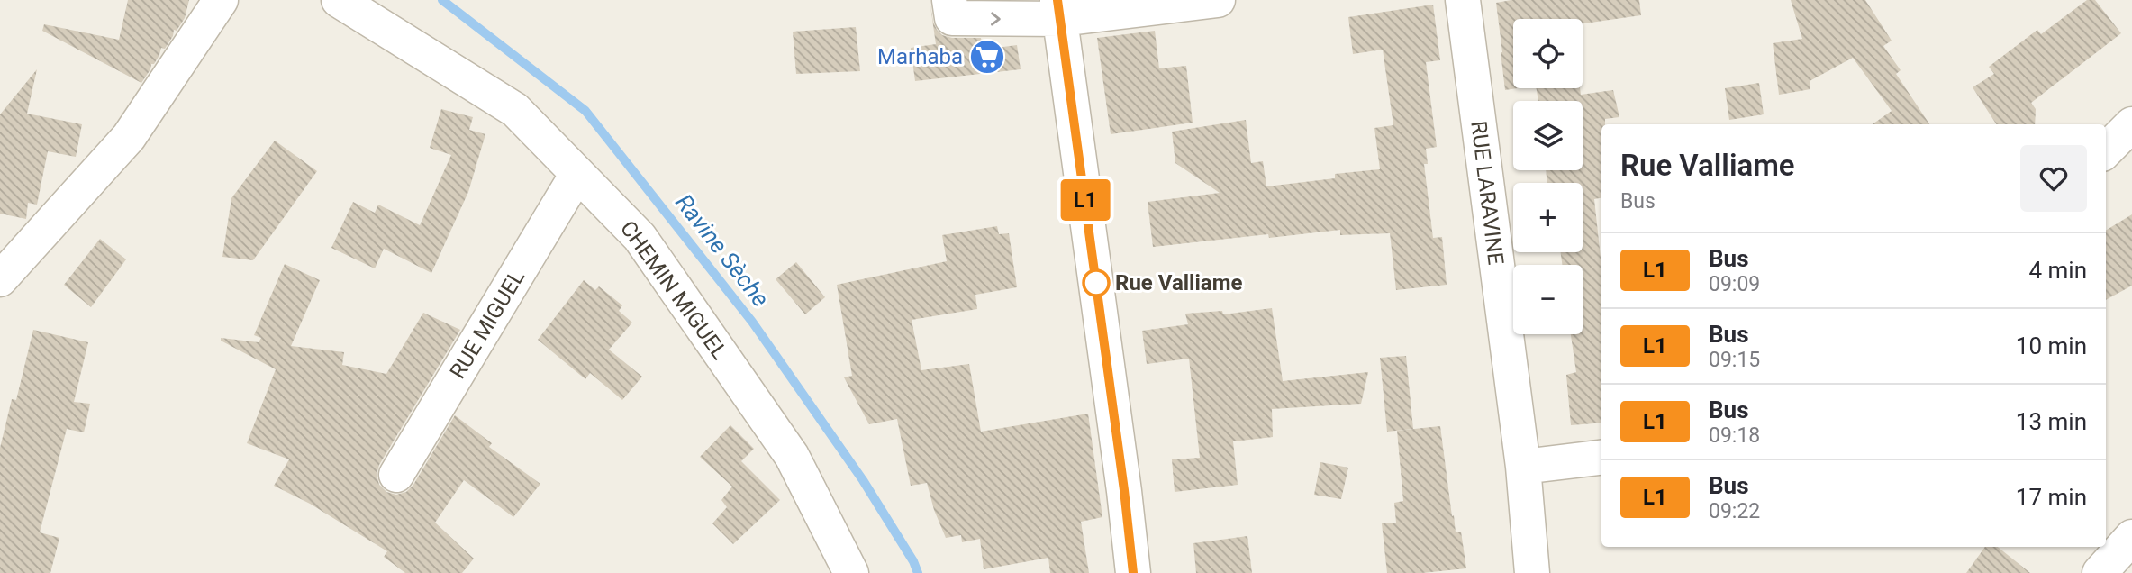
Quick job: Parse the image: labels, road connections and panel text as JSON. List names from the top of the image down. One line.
{"streets":{"street":["RUE LARAVINE","CHEMIN MIGUEL","RUE MIGUEL"]},"crossings":[["CHEMIN MIGUEL","RUE MIGUEL"]],"water":["Ravine Sèche"],"places":{"supermarket":["Marhaba"],"other":["Rue Valliame"]},"lines":["bus line L1"],"page":{"on_map":"L1","map_buttons":["+","−"],"heading":["Rue Valliame","Bus"],"list":[{"mark":"L1","name":"Bus","note":"09:09","value":"4 min"},{"mark":"L1","name":"Bus","note":"09:15","value":"10 min"},{"mark":"L1","name":"Bus","note":"09:18","value":"13 min"},{"mark":"L1","name":"Bus","note":"09:22","value":"17 min"}]}}
